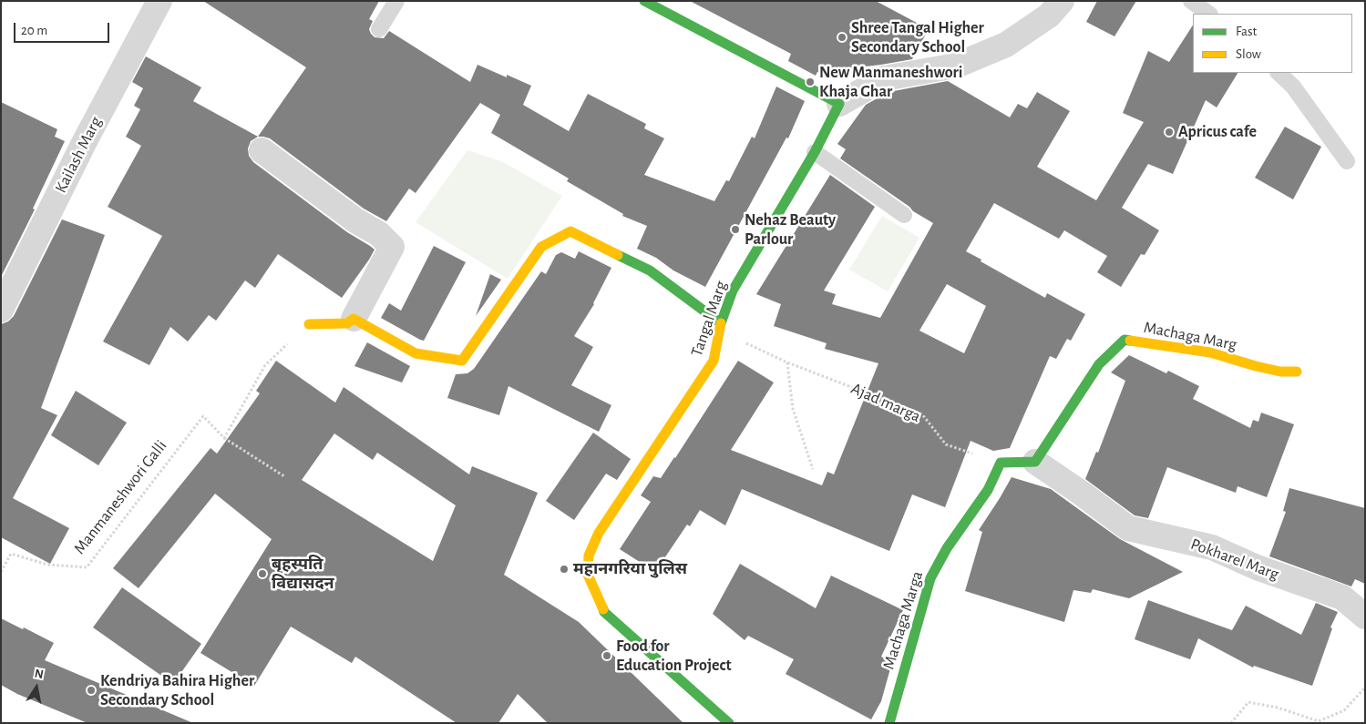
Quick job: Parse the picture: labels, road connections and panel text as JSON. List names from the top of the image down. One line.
{"streets":{"street":["Kailash Marg","Tangal Marg","Machaga Marg","Pokharel Marg","Machaga Marga"],"path":["Ajad marga","Manmaneshwori Galli"]},"crossings":[["Tangal Marg","Ajad marga"],["Machaga Marg","Pokharel Marg"],["Ajad marga","Machaga Marga"]],"places":["Shree Tangal Higher Secondary School","New Manmaneshwori Khaja Ghar","Apricus cafe","Nehaz Beauty Parlour","महानगरिया पुलिस","बृहस्पति विद्यासदन","Food for Education Project","Kendriya Bahira Higher Secondary School"],"legend":["Fast","Slow"],"scale_bar":"20 m","north":"top"}
